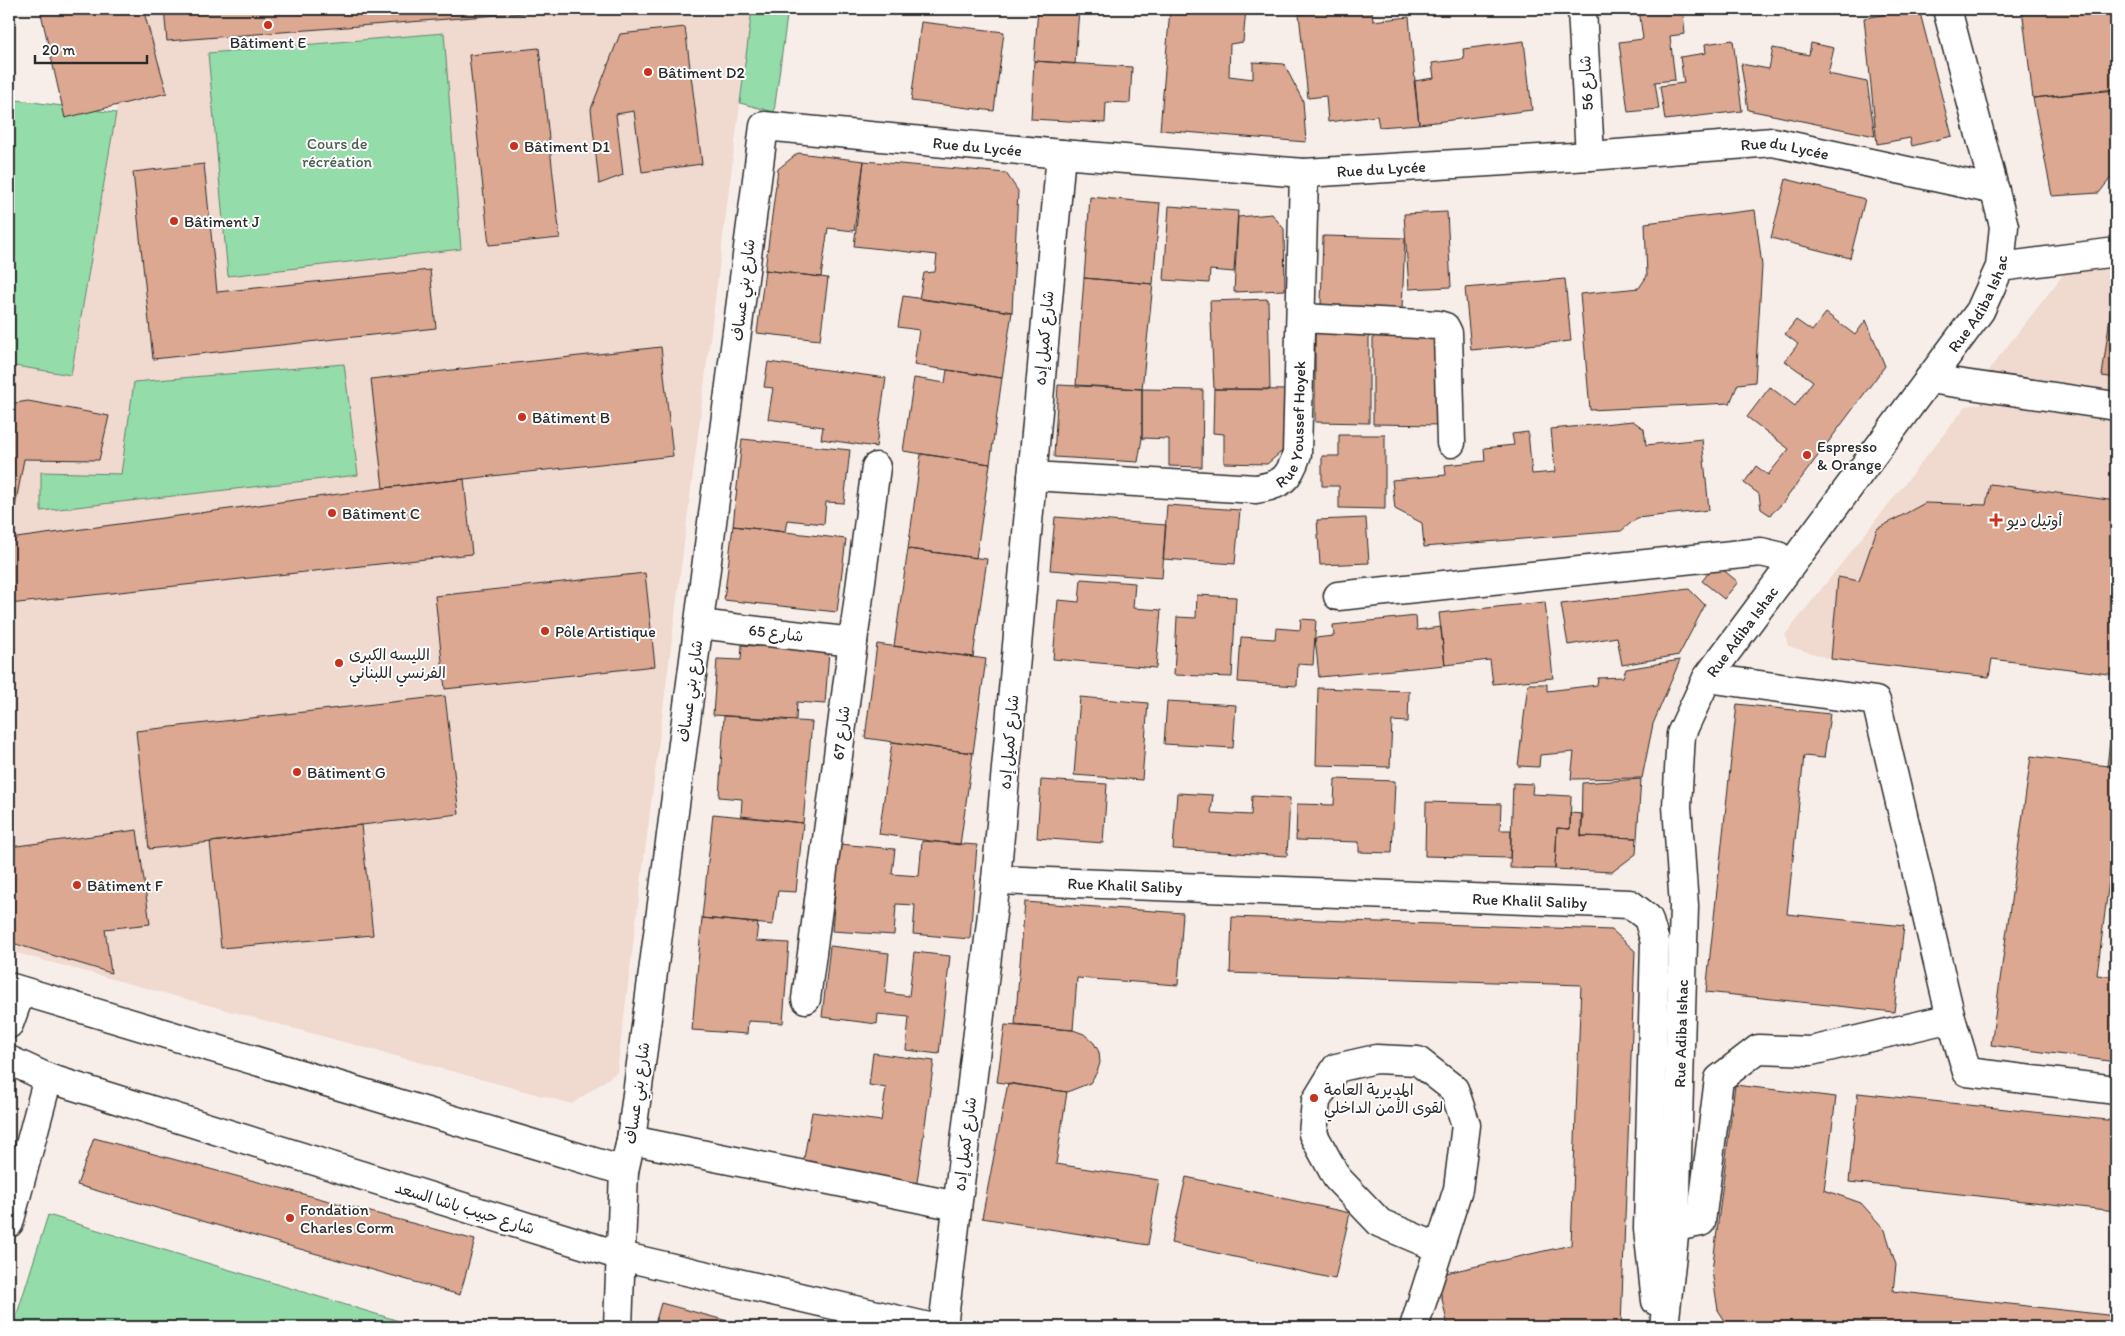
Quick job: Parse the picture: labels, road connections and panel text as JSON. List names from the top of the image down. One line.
{"streets":{"street":["شارع 56","Rue du Lycée","شارع بني عساف","Rue Adiba Ishac","شارع كميل إده","Rue Youssef Hoyek","شارع 65","شارع 67","Rue Khalil Saliby","شارع حبيب باشا السعد"]},"crossings":[["شارع 56","Rue du Lycée"],["Rue du Lycée","شارع بني عساف"],["Rue du Lycée","Rue Adiba Ishac"],["Rue du Lycée","شارع كميل إده"],["Rue du Lycée","Rue Youssef Hoyek"],["شارع بني عساف","شارع 65"],["شارع بني عساف","شارع حبيب باشا السعد"],["شارع كميل إده","Rue Youssef Hoyek"],["شارع كميل إده","Rue Khalil Saliby"],["شارع 65","شارع 67"]],"parks":["Cours de récréation"],"places":{"other":["Bâtiment E","Bâtiment D2","Bâtiment D1","Bâtiment J","Bâtiment B","Espresso & Orange","Bâtiment C","Pôle Artistique","الليسه الكبرى الفرنسي اللبناني","Bâtiment G","Bâtiment F","المديرية العامة لقوى الأمن الداخلي","Fondation Charles Corm"],"health":["أوتيل ديو"]},"scale_bar":"20 m"}
